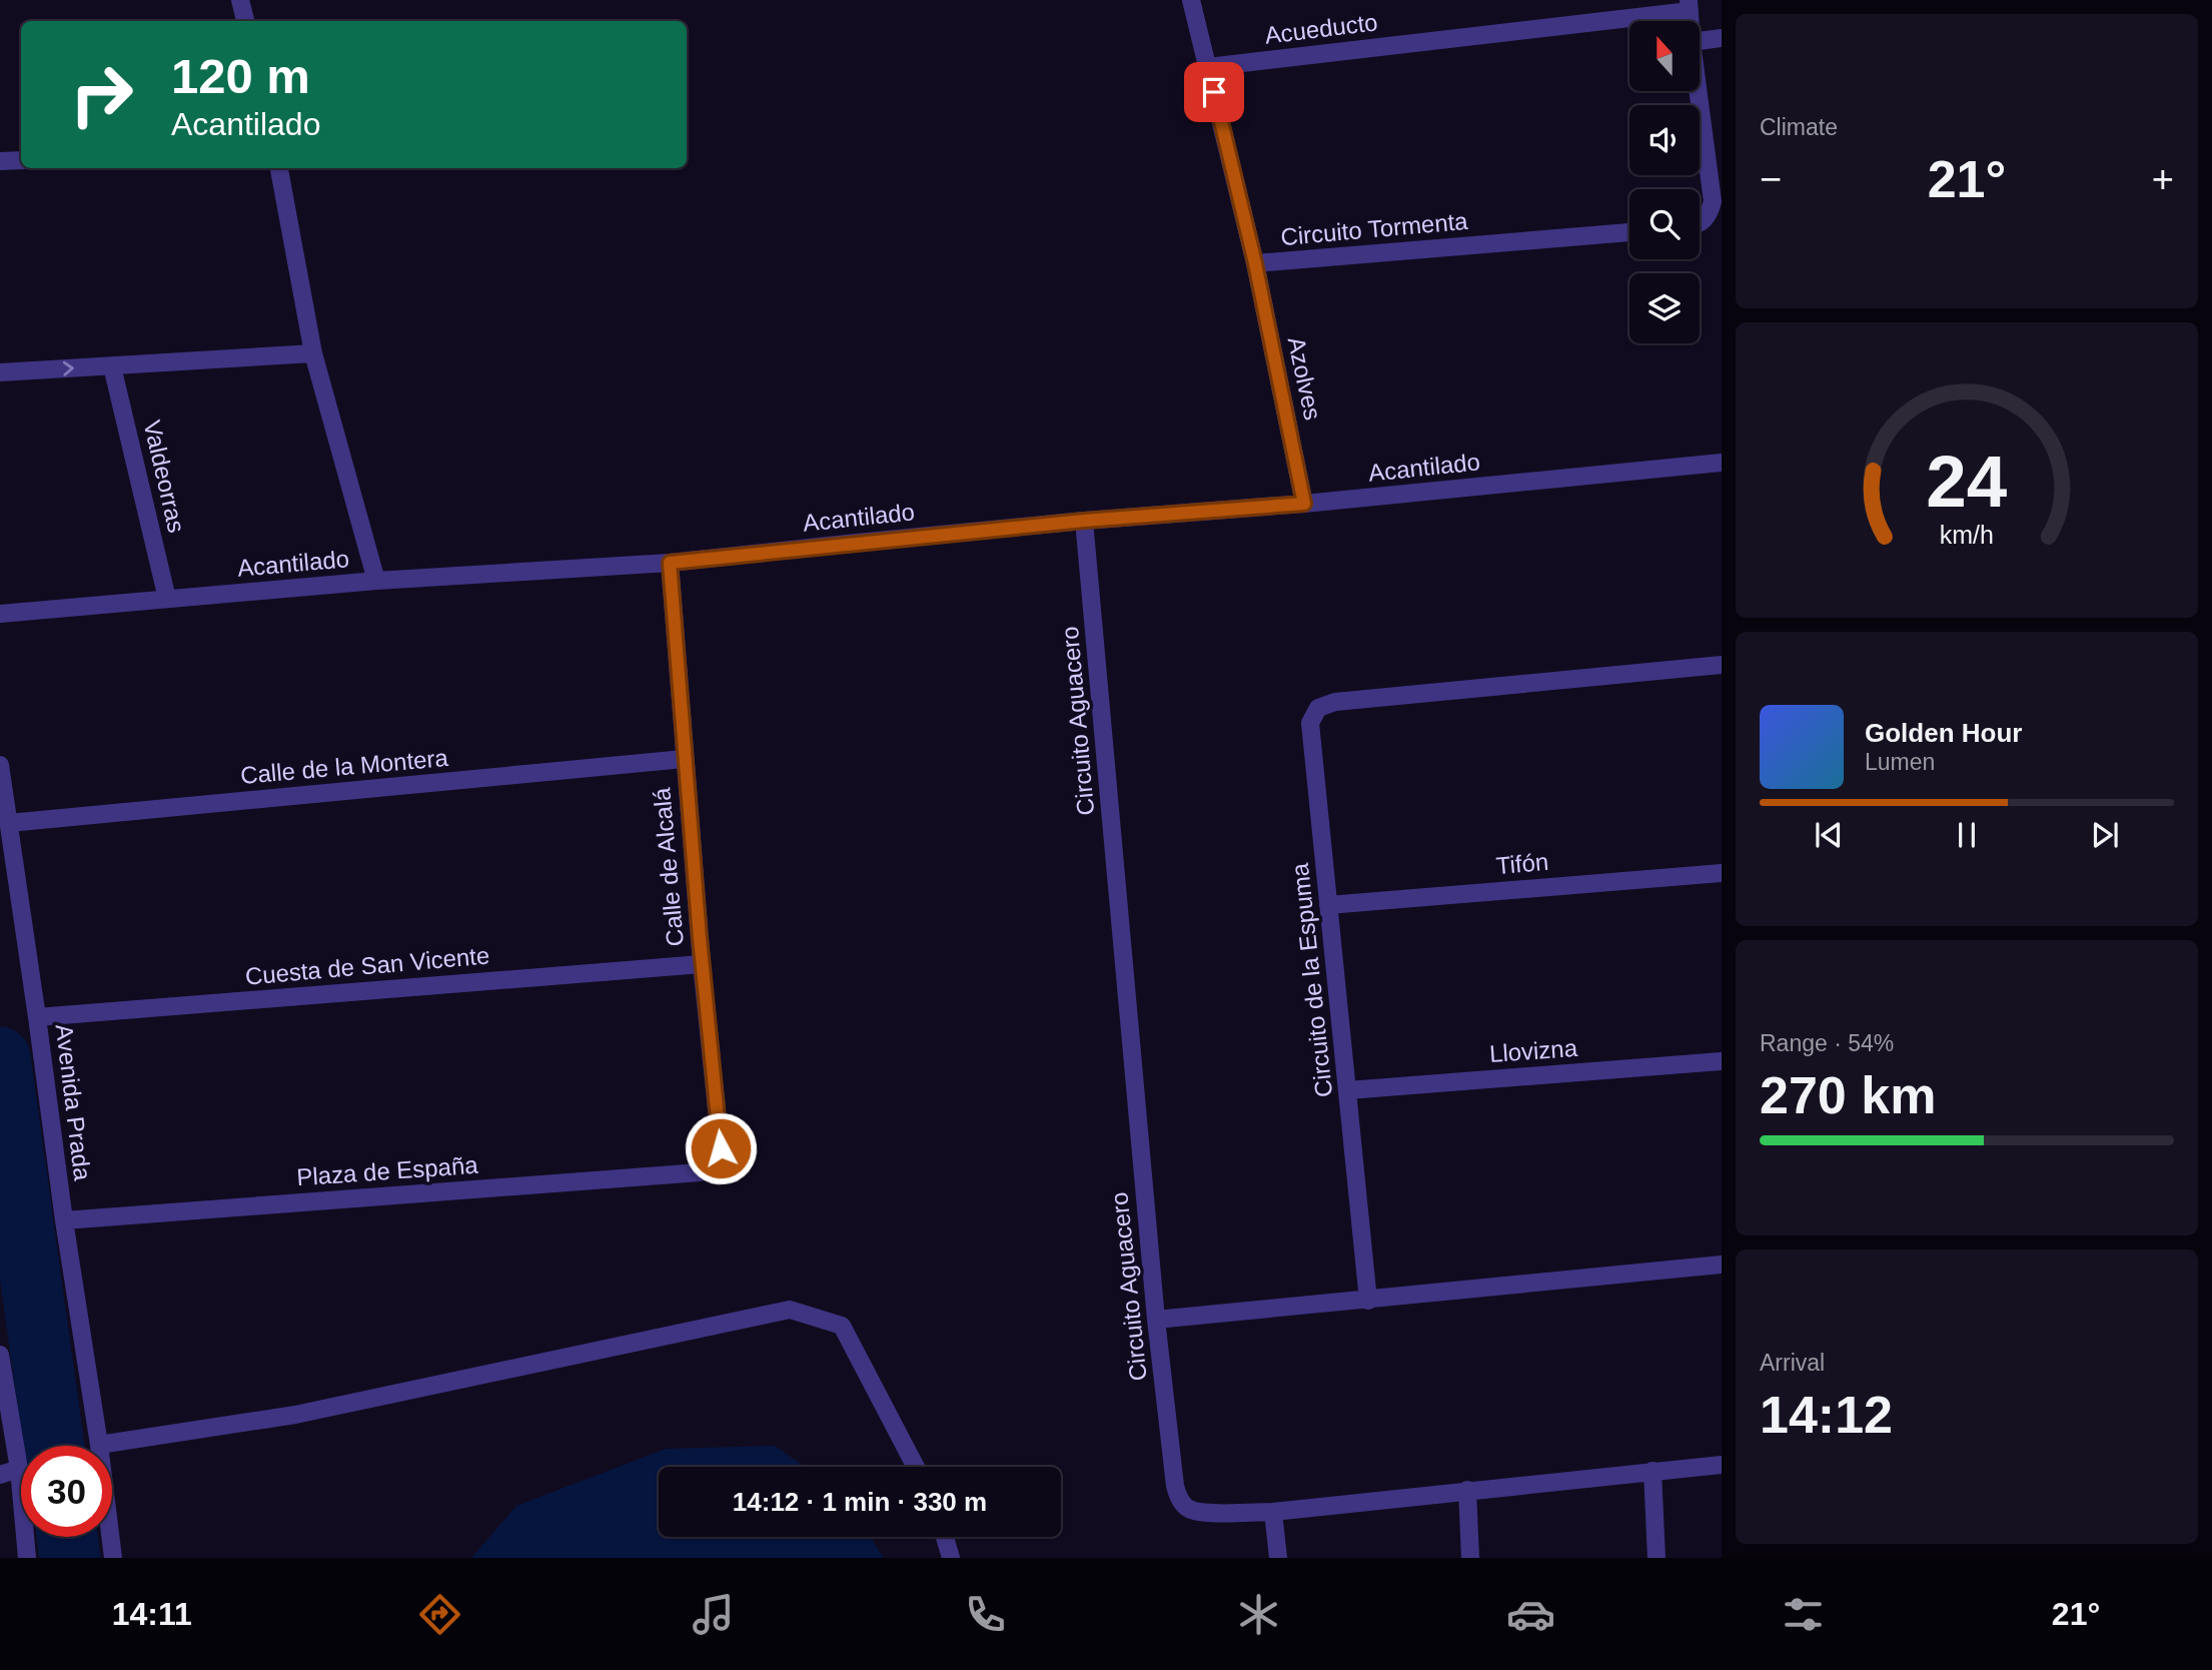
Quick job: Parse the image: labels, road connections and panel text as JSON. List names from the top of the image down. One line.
{"streets":{"street":["Acueducto","Circuito Tormenta","Azolves","Acantilado","Valdeorras","Circuito Aguacero","Calle de la Montera","Tifón","Calle de Alcalá","Cuesta de San Vicente","Circuito de la Espuma","Llovizna","Avenida Prada","Plaza de España"]},"crossings":[["Acueducto","Circuito Tormenta"],["Circuito Tormenta","Azolves"],["Azolves","Acantilado"],["Acantilado","Valdeorras"],["Acantilado","Circuito Aguacero"],["Acantilado","Calle de Alcalá"],["Calle de la Montera","Calle de Alcalá"],["Calle de la Montera","Avenida Prada"],["Tifón","Circuito de la Espuma"],["Calle de Alcalá","Cuesta de San Vicente"],["Calle de Alcalá","Plaza de España"],["Cuesta de San Vicente","Avenida Prada"],["Circuito de la Espuma","Llovizna"],["Avenida Prada","Plaza de España"]],"north":"top","page":{"tile":["Climate",["Range · 54%","270 km"],["Arrival","14:12"]],"turn":["120 m","Acantilado"],"heat":["−","21°","+"],"song":["Golden Hour","Lumen"],"limit":"30","trip":"14:12 · 1 min · 330 m","tabs":["14:11","21°"],"gauge":["24","km/h"]}}
